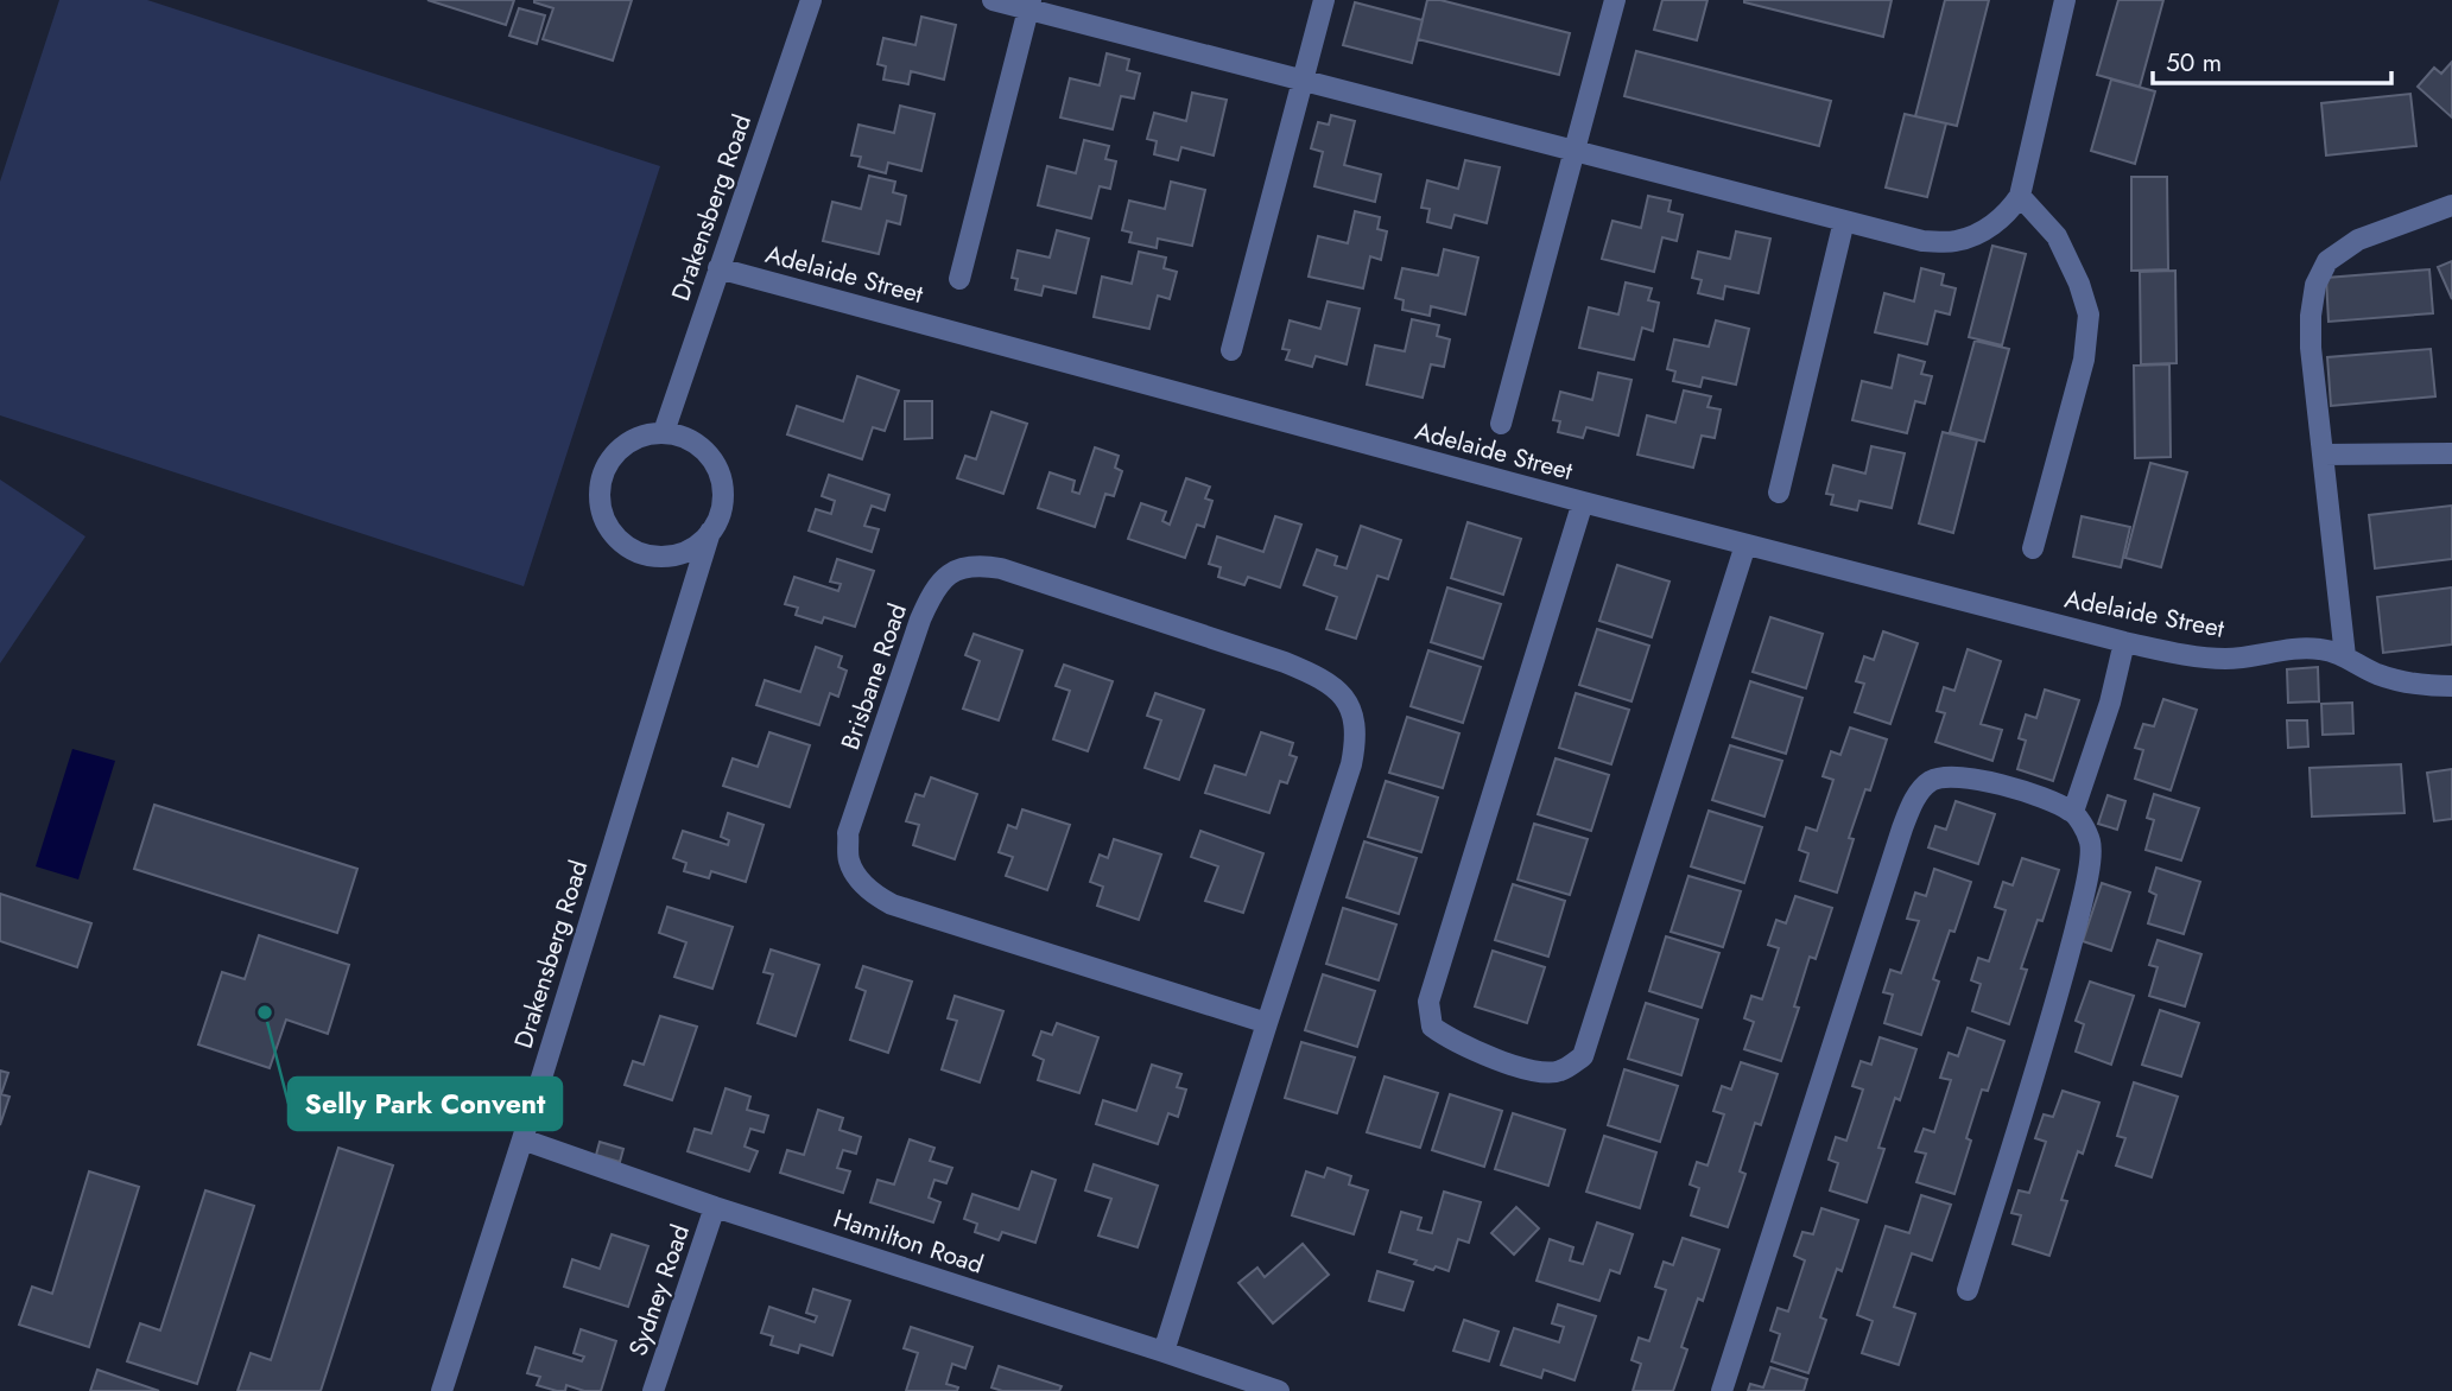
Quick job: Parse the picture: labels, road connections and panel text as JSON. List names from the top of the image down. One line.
{"streets":{"street":["Drakensberg Road","Adelaide Street","Brisbane Road","Hamilton Road","Sydney Road"]},"crossings":[["Drakensberg Road","Adelaide Street"],["Drakensberg Road","Hamilton Road"],["Brisbane Road","Hamilton Road"],["Hamilton Road","Sydney Road"]],"places":["Selly Park Convent"],"scale_bar":"50 m"}
